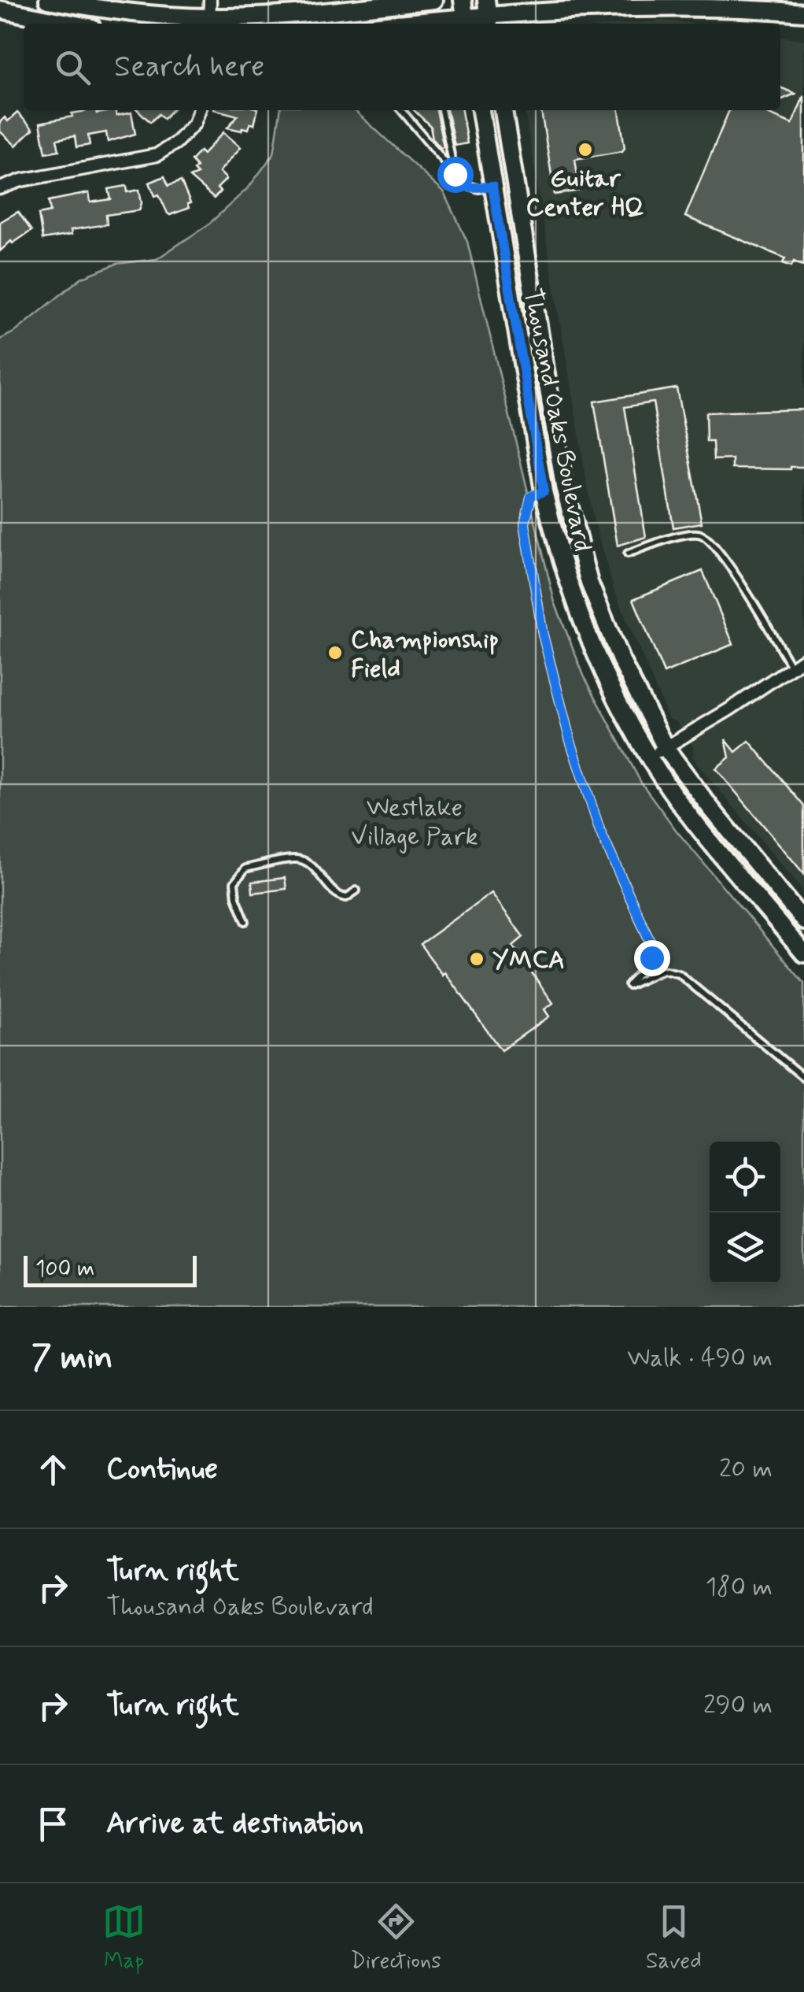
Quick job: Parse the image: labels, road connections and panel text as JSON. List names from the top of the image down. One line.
{"streets":{"main road":["Thousand Oaks Boulevard"]},"parks":["Westlake Village Park"],"places":["Guitar Center HQ","Championship Field","YMCA"],"scale_bar":"100 m","page":{"search":"Search here","scale":"100 m","heading":["7 min","Walk · 490 m"],"list":[["Continue","20 m"],["Turn right","Thousand Oaks Boulevard","180 m"],["Turn right","290 m"],"Arrive at destination"],"nav":["Map","Directions","Saved"]}}
